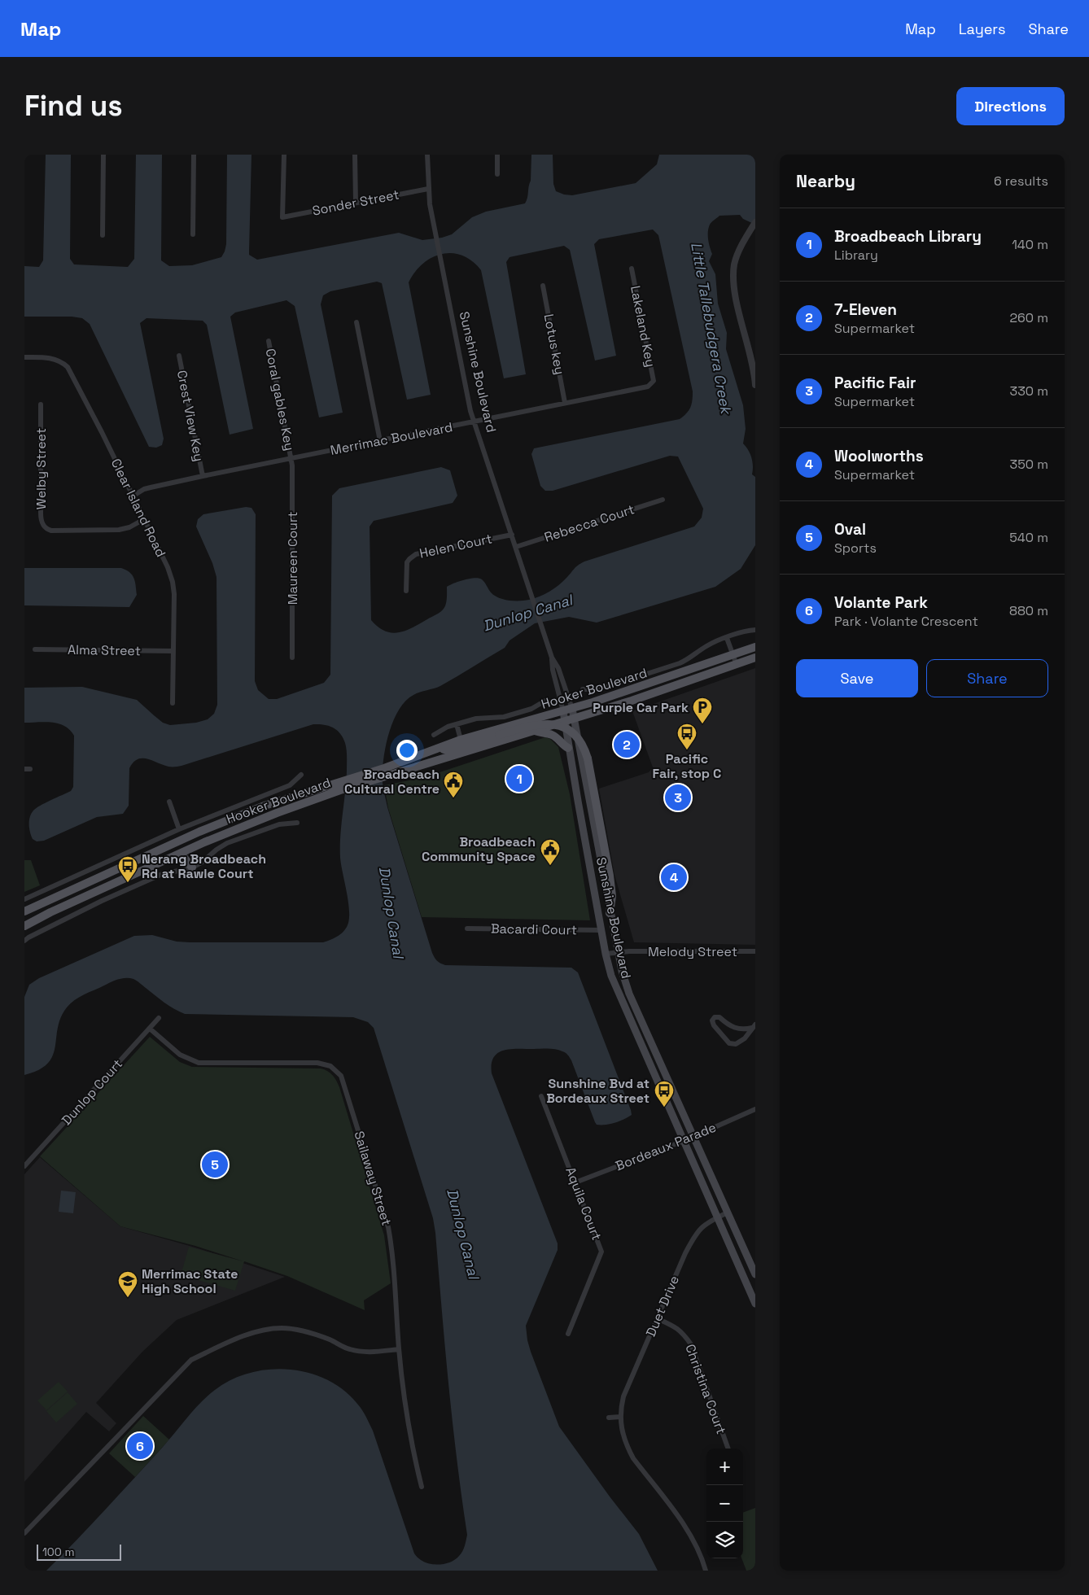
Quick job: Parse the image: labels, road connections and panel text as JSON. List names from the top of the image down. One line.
{"streets":{"main road":["Sunshine Boulevard","Hooker Boulevard"],"street":["Sonder Street","Lakeland Key","Lotus key","Coral gables Key","Crest View Key","Merrimac Boulevard","Welby Street","Clear Island Road","Rebecca Court","Helen Court","Maureen Court","Alma Street","Bacardi Court","Melody Street","Dunlop Court","Bordeaux Parade","Sailaway Street","Aquila Court","Duet Drive","Christina Court"]},"crossings":[["Sonder Street","Sunshine Boulevard"],["Lakeland Key","Merrimac Boulevard"],["Lotus key","Merrimac Boulevard"],["Sunshine Boulevard","Merrimac Boulevard"],["Sunshine Boulevard","Rebecca Court"],["Sunshine Boulevard","Helen Court"],["Sunshine Boulevard","Hooker Boulevard"],["Sunshine Boulevard","Bacardi Court"],["Sunshine Boulevard","Melody Street"],["Sunshine Boulevard","Bordeaux Parade"],["Sunshine Boulevard","Duet Drive"],["Coral gables Key","Merrimac Boulevard"],["Coral gables Key","Maureen Court"],["Crest View Key","Merrimac Boulevard"],["Merrimac Boulevard","Clear Island Road"],["Merrimac Boulevard","Maureen Court"],["Welby Street","Clear Island Road"],["Clear Island Road","Alma Street"],["Dunlop Court","Sailaway Street"],["Bordeaux Parade","Aquila Court"],["Duet Drive","Christina Court"]],"water":["Little Tallebudgera Creek","Dunlop Canal"],"places":{"parking":["Purple Car Park"],"bus stop":["Pacific Fair, stop C","Nerang Broadbeach Rd at Rawle Court","Sunshine Bvd at Bordeaux Street"],"public building":["Broadbeach Cultural Centre","Broadbeach Community Space"],"school or university":["Merrimac State High School"]},"scale_bar":"100 m","page":{"header":"Map","nav":["Map","Layers","Share"],"buttons":["Directions",["Save","Share"]],"title":"Find us","heading":["Nearby","6 results"],"list":[{"mark":"1","name":"Broadbeach Library","note":"Library","value":"140 m"},{"mark":"2","name":"7-Eleven","note":"Supermarket","value":"260 m"},{"mark":"3","name":"Pacific Fair","note":"Supermarket","value":"330 m"},{"mark":"4","name":"Woolworths","note":"Supermarket","value":"350 m"},{"mark":"5","name":"Oval","note":"Sports","value":"540 m"},{"mark":"6","name":"Volante Park","note":"Park · Volante Crescent","value":"880 m"}],"pins":["2","1","3","4","5","6"],"map_buttons":["+","−"],"scale":"100 m"}}
